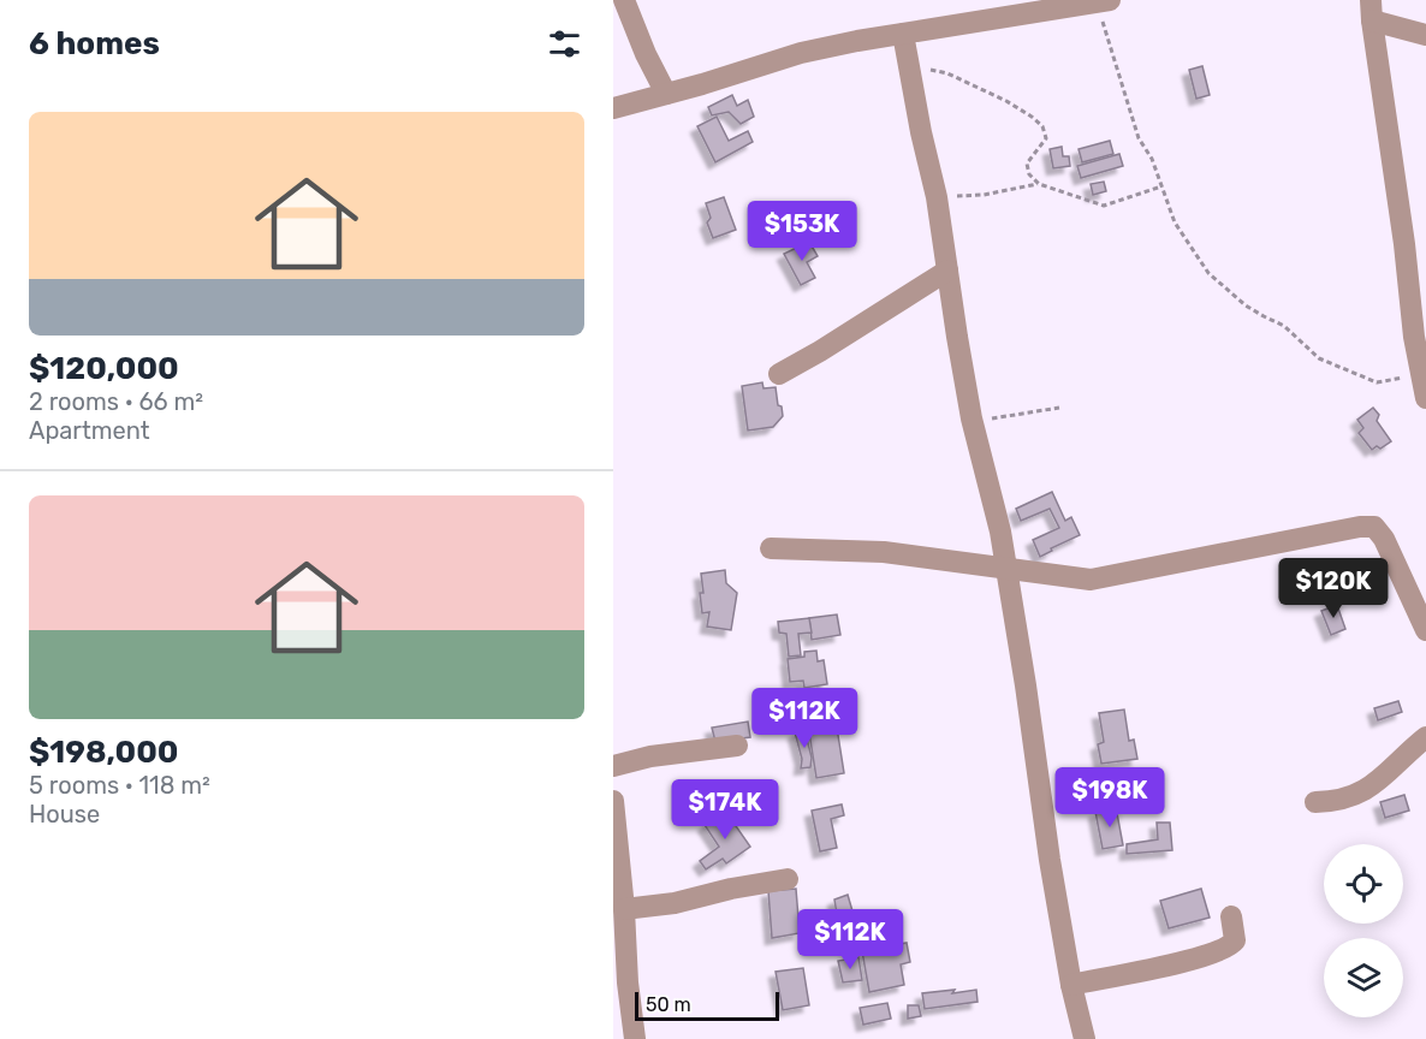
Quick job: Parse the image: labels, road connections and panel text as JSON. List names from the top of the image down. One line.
{"scale_bar":"50 m","page":{"heading":"6 homes","list":[{"name":"$120,000","note":"2 rooms · 66 m² · Apartment"},{"name":"$198,000","note":"5 rooms · 118 m² · House"}],"price":["$153K","$120K","$112K","$198K","$174K","$112K"],"scale":"50 m"}}
